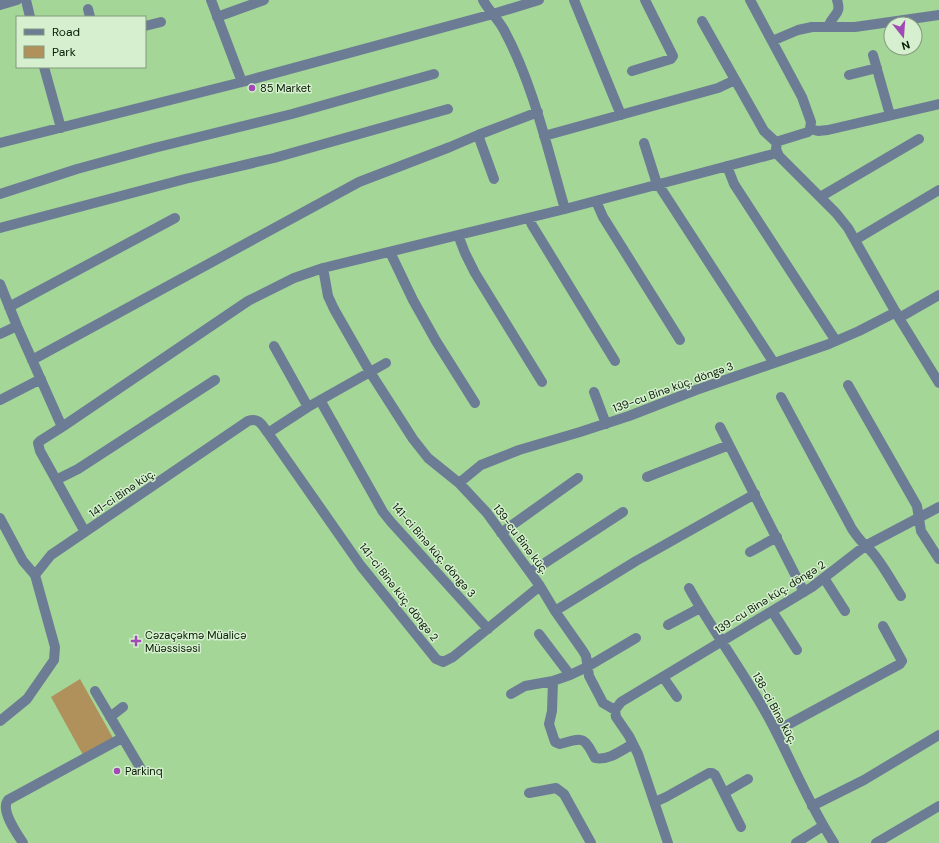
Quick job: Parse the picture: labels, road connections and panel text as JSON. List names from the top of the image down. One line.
{"streets":{"street":["139-cu Binə küç. döngə 3","141-ci Binə küç.","139-cu Binə küç.","141-ci Binə küç. döngə 3","141-ci Binə küç. döngə 2","139-cu Binə küç. döngə 2","138-ci Binə küç."]},"crossings":[["139-cu Binə küç. döngə 3","139-cu Binə küç."],["141-ci Binə küç.","141-ci Binə küç. döngə 2"],["139-cu Binə küç.","141-ci Binə küç. döngə 2"],["139-cu Binə küç.","139-cu Binə küç. döngə 2"],["141-ci Binə küç. döngə 3","141-ci Binə küç. döngə 2"],["139-cu Binə küç. döngə 2","138-ci Binə küç."]],"places":{"other":["85 Market","Parkinq"],"health":["Cəzaçəkmə Müalicə Müəssisəsi"]},"legend":["Road","Park"],"north":"bottom"}
